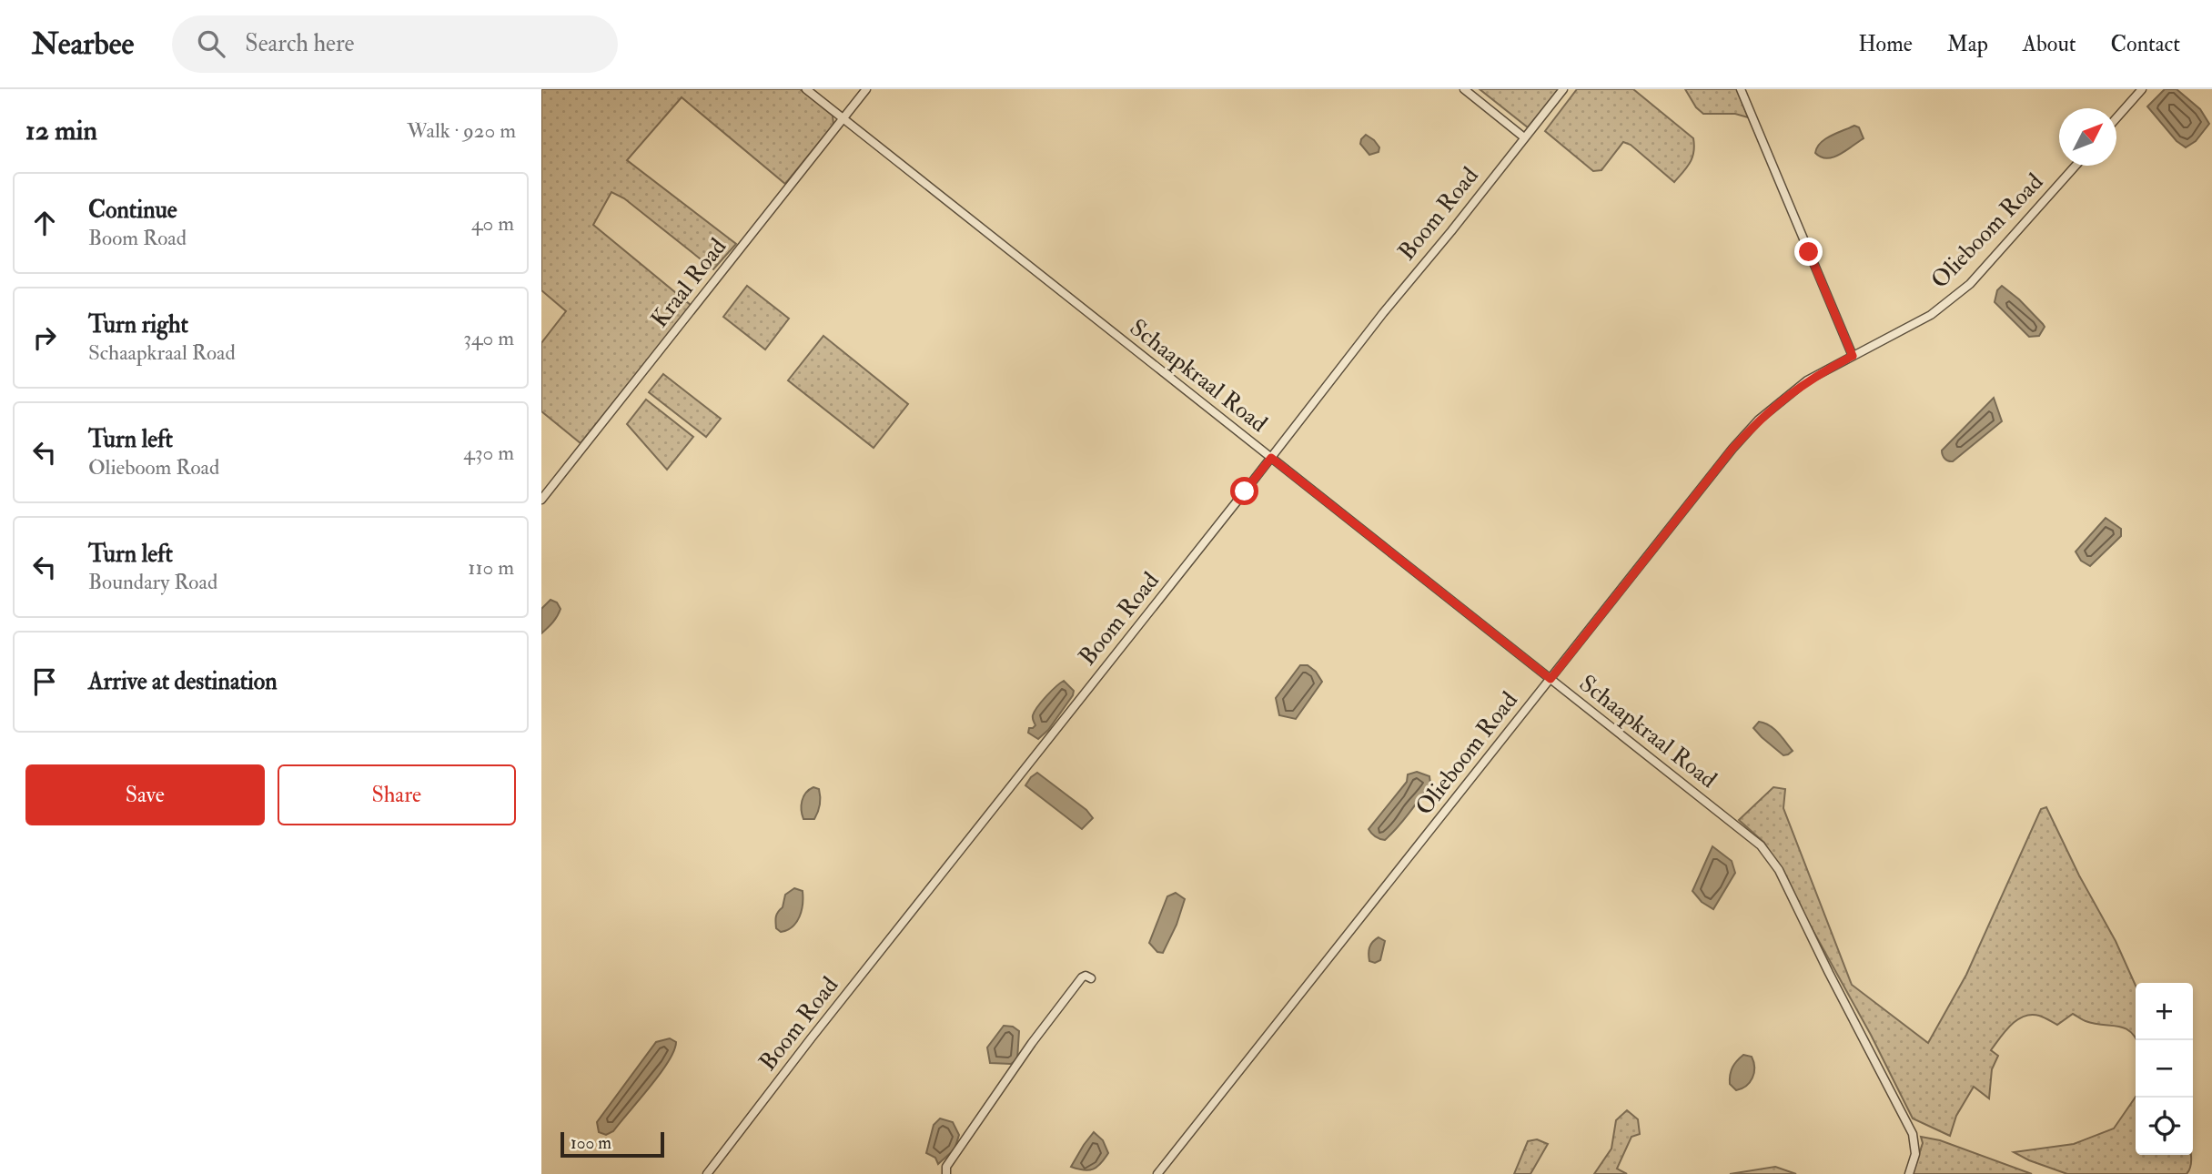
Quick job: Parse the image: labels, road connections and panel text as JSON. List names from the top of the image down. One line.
{"streets":{"street":["Boom Road","Olieboom Road","Kraal Road","Schaapkraal Road"]},"crossings":[["Boom Road","Schaapkraal Road"],["Olieboom Road","Schaapkraal Road"],["Kraal Road","Schaapkraal Road"]],"scale_bar":"100 m","north":"top right","page":{"header":"Nearbee","search":"Search here","nav":["Home","Map","About","Contact"],"heading":["12 min","Walk · 920 m"],"list":[["Continue","Boom Road","40 m"],["Turn right","Schaapkraal Road","340 m"],["Turn left","Olieboom Road","430 m"],["Turn left","Boundary Road","110 m"],"Arrive at destination"],"buttons":["Save","Share"],"map_buttons":["+","−"],"scale":"100 m"}}
